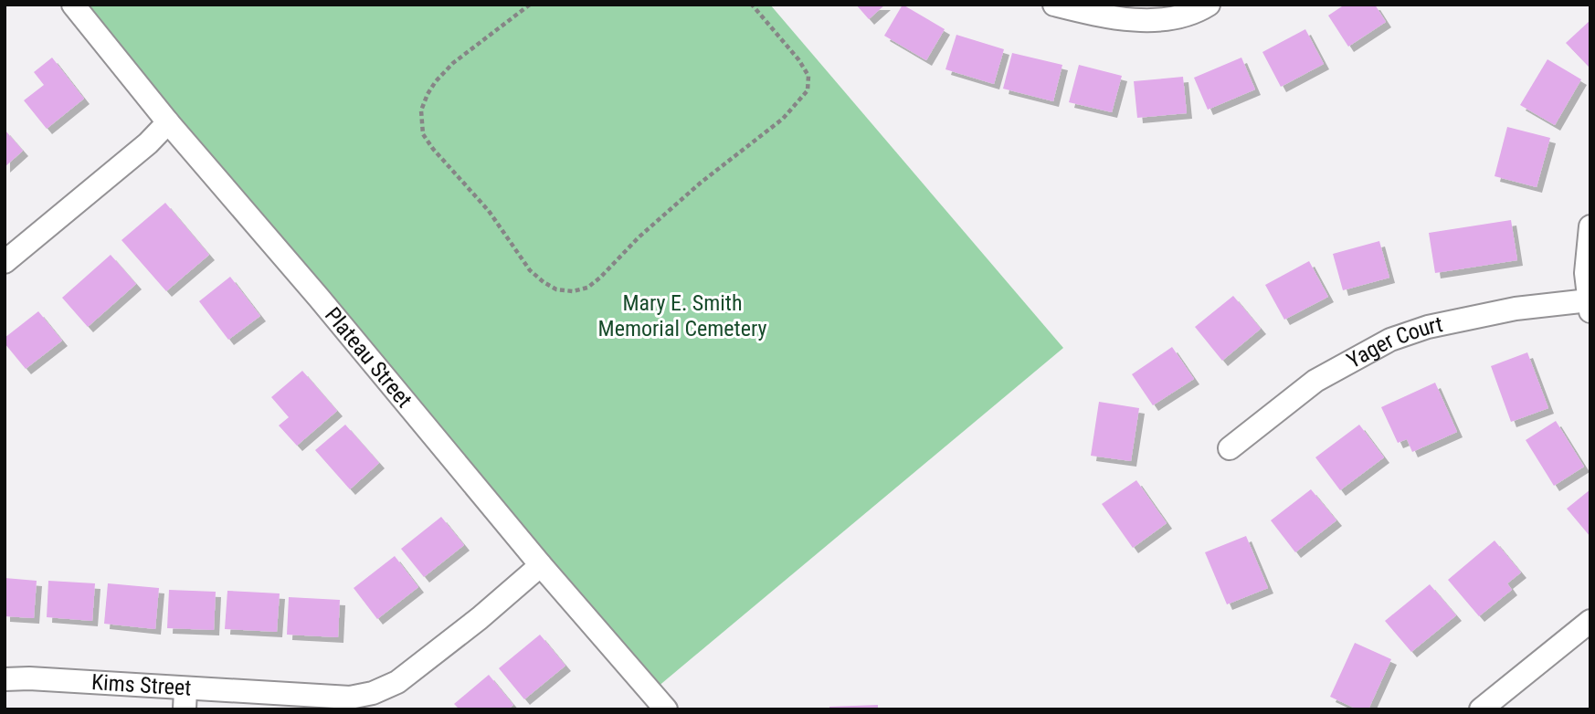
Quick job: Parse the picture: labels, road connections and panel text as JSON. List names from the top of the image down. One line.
{"streets":{"street":["Yager Court","Plateau Street","Kims Street"]},"crossings":[["Plateau Street","Kims Street"]],"parks":["Mary E. Smith Memorial Cemetery"]}
